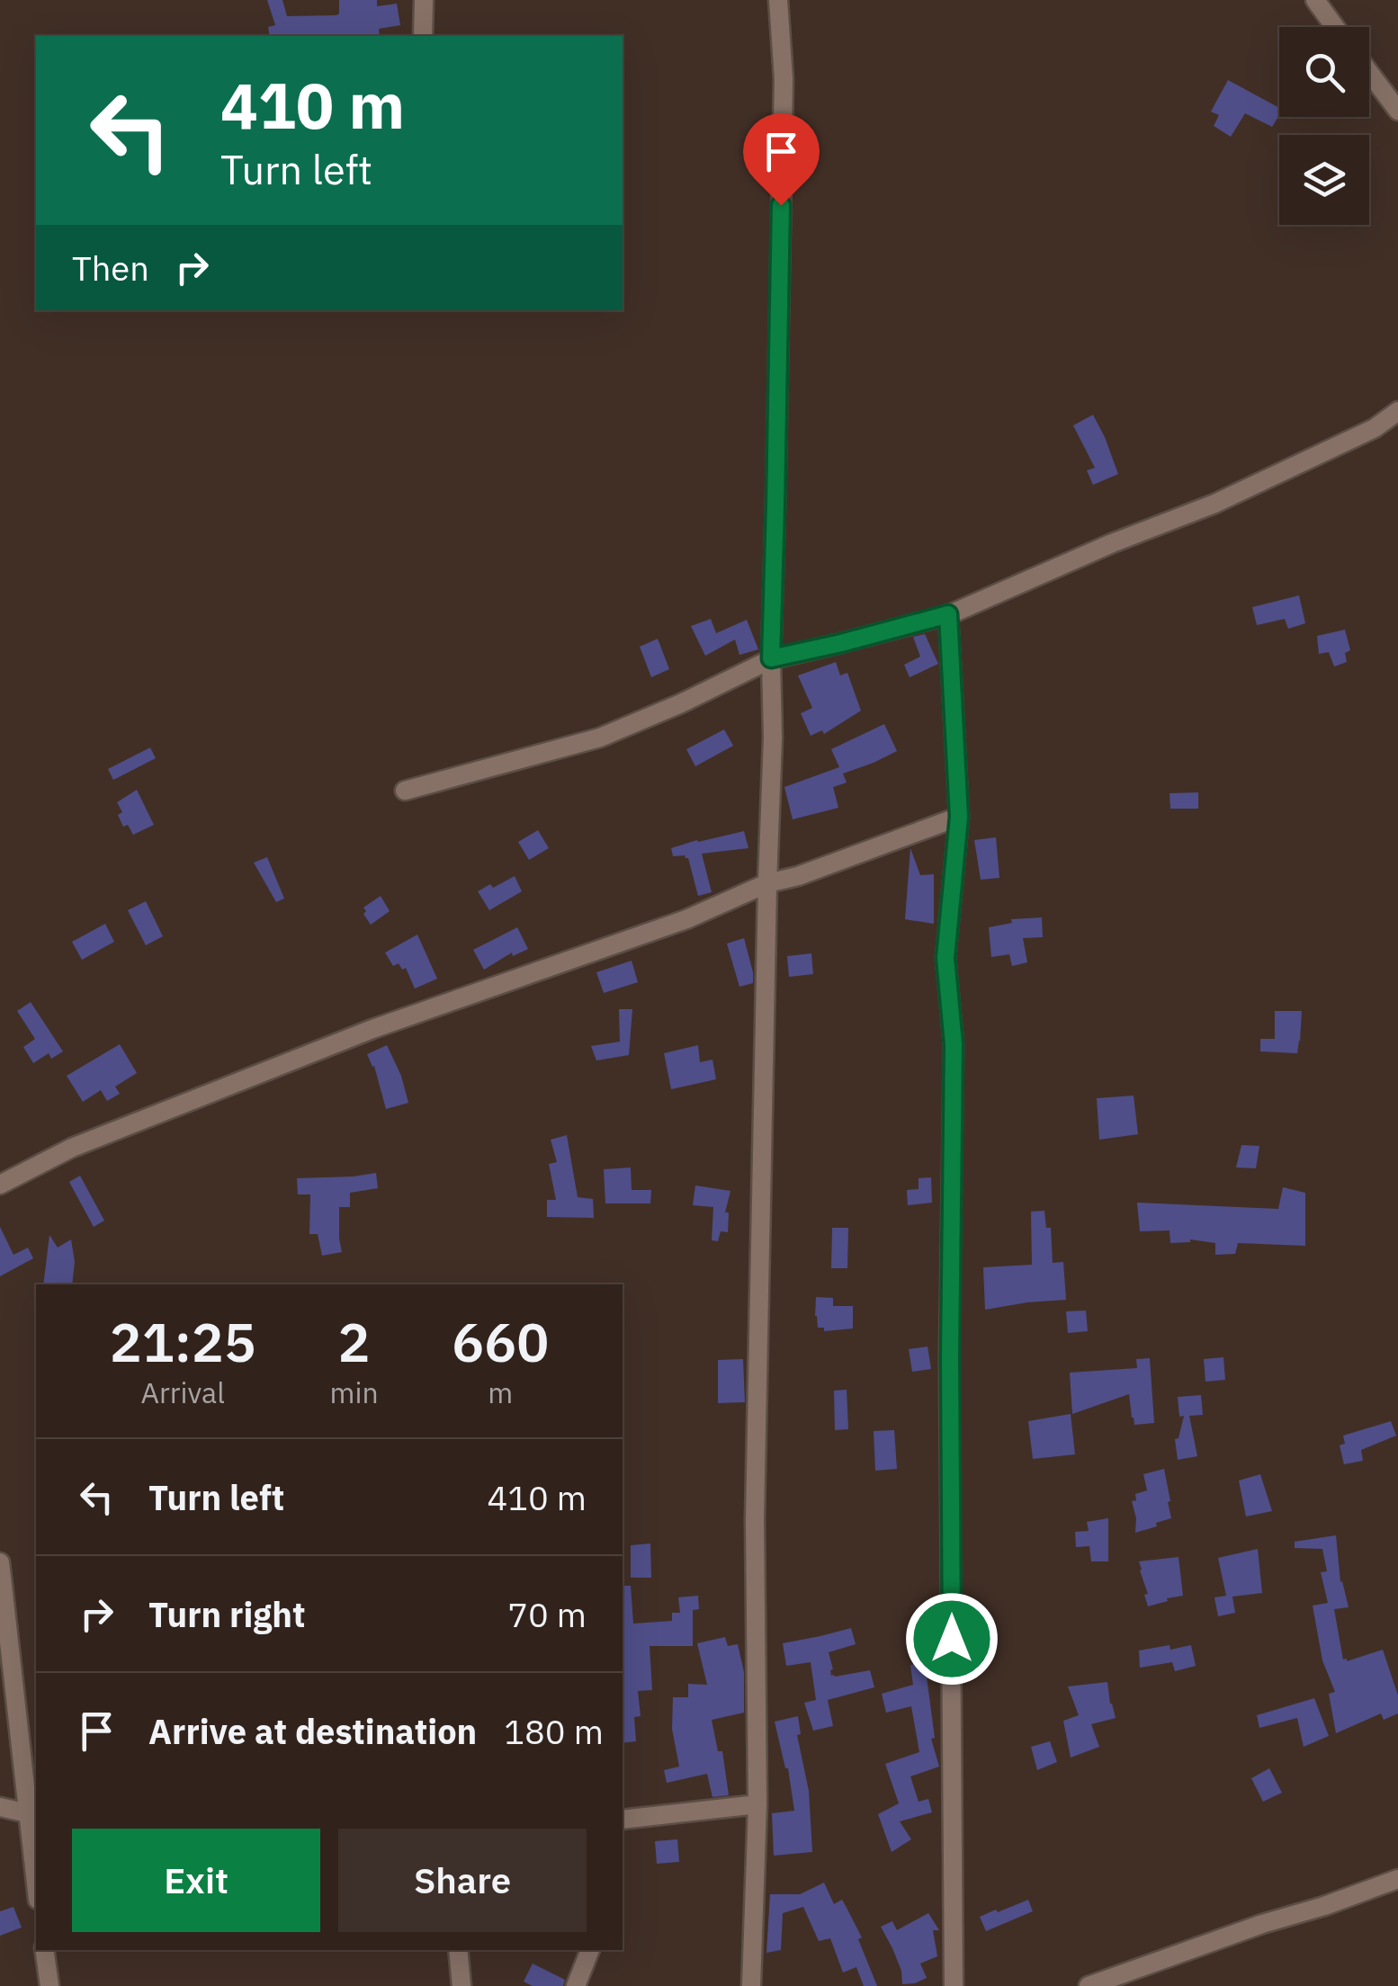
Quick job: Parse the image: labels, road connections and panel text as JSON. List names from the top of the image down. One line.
{"page":{"turn":["410 m","Turn left"],"then":"Then","eta":["21:25","Arrival","2","min","660","m"],"list":[{"name":"Turn left","value":"410 m"},{"name":"Turn right","value":"70 m"},{"name":"Arrive at destination","value":"180 m"}],"buttons":["Exit","Share"]}}
